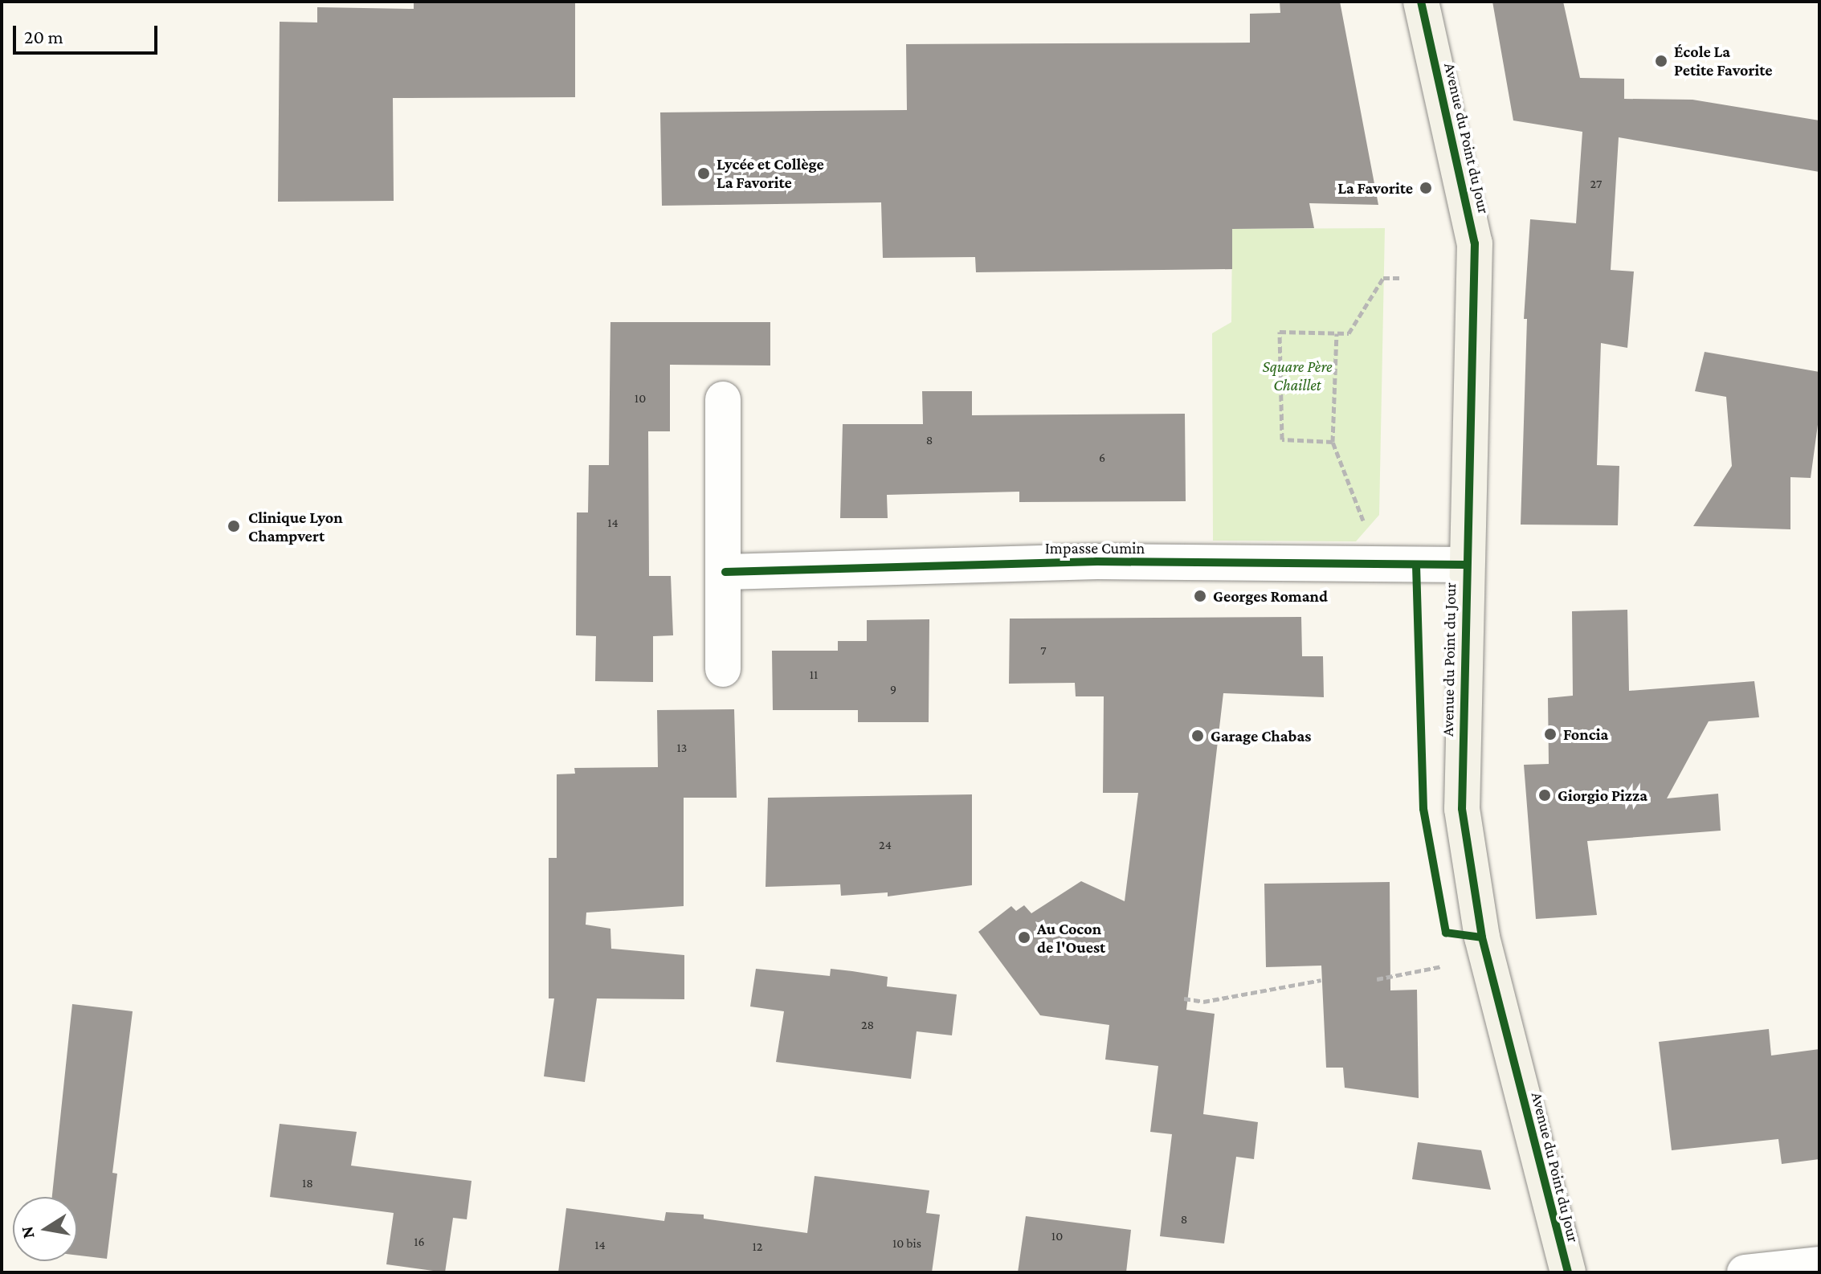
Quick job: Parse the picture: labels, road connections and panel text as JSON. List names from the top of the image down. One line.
{"streets":{"main road":["Avenue du Point du Jour"],"street":["Impasse Cumin"]},"crossings":[["Avenue du Point du Jour","Impasse Cumin"]],"parks":["Square Père Chaillet"],"places":["École La Petite Favorite","Lycée et Collège La Favorite","La Favorite","Clinique Lyon Champvert","Georges Romand","Foncia","Garage Chabas","Giorgio Pizza","Au Cocon de l'Ouest"],"house_numbers":["27","10","8","6","14","7","11","9","13","24","28","18","8","10","16","10 bis","14","12"],"scale_bar":"20 m","north":"left"}
